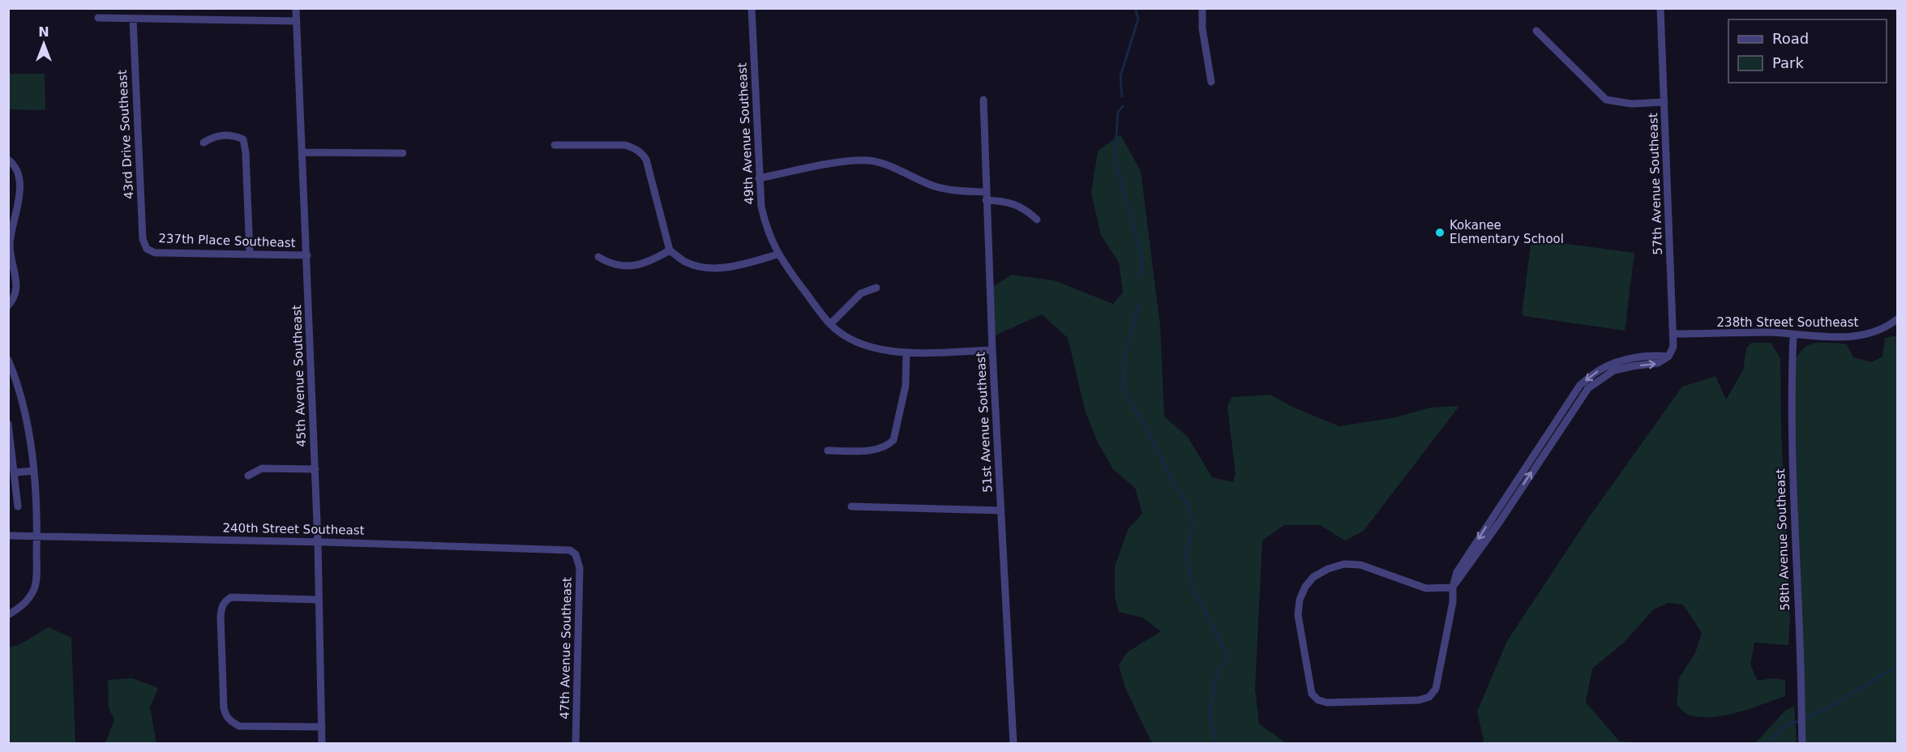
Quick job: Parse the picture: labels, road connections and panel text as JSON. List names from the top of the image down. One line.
{"streets":{"street":["49th Avenue Southeast","43rd Drive Southeast","57th Avenue Southeast","237th Place Southeast","238th Street Southeast","45th Avenue Southeast","51st Avenue Southeast","240th Street Southeast","58th Avenue Southeast","47th Avenue Southeast"]},"crossings":[["43rd Drive Southeast","237th Place Southeast"],["57th Avenue Southeast","238th Street Southeast"],["237th Place Southeast","45th Avenue Southeast"],["238th Street Southeast","58th Avenue Southeast"],["45th Avenue Southeast","240th Street Southeast"],["240th Street Southeast","47th Avenue Southeast"]],"places":["Kokanee Elementary School"],"legend":["Road","Park"],"north":"top"}
